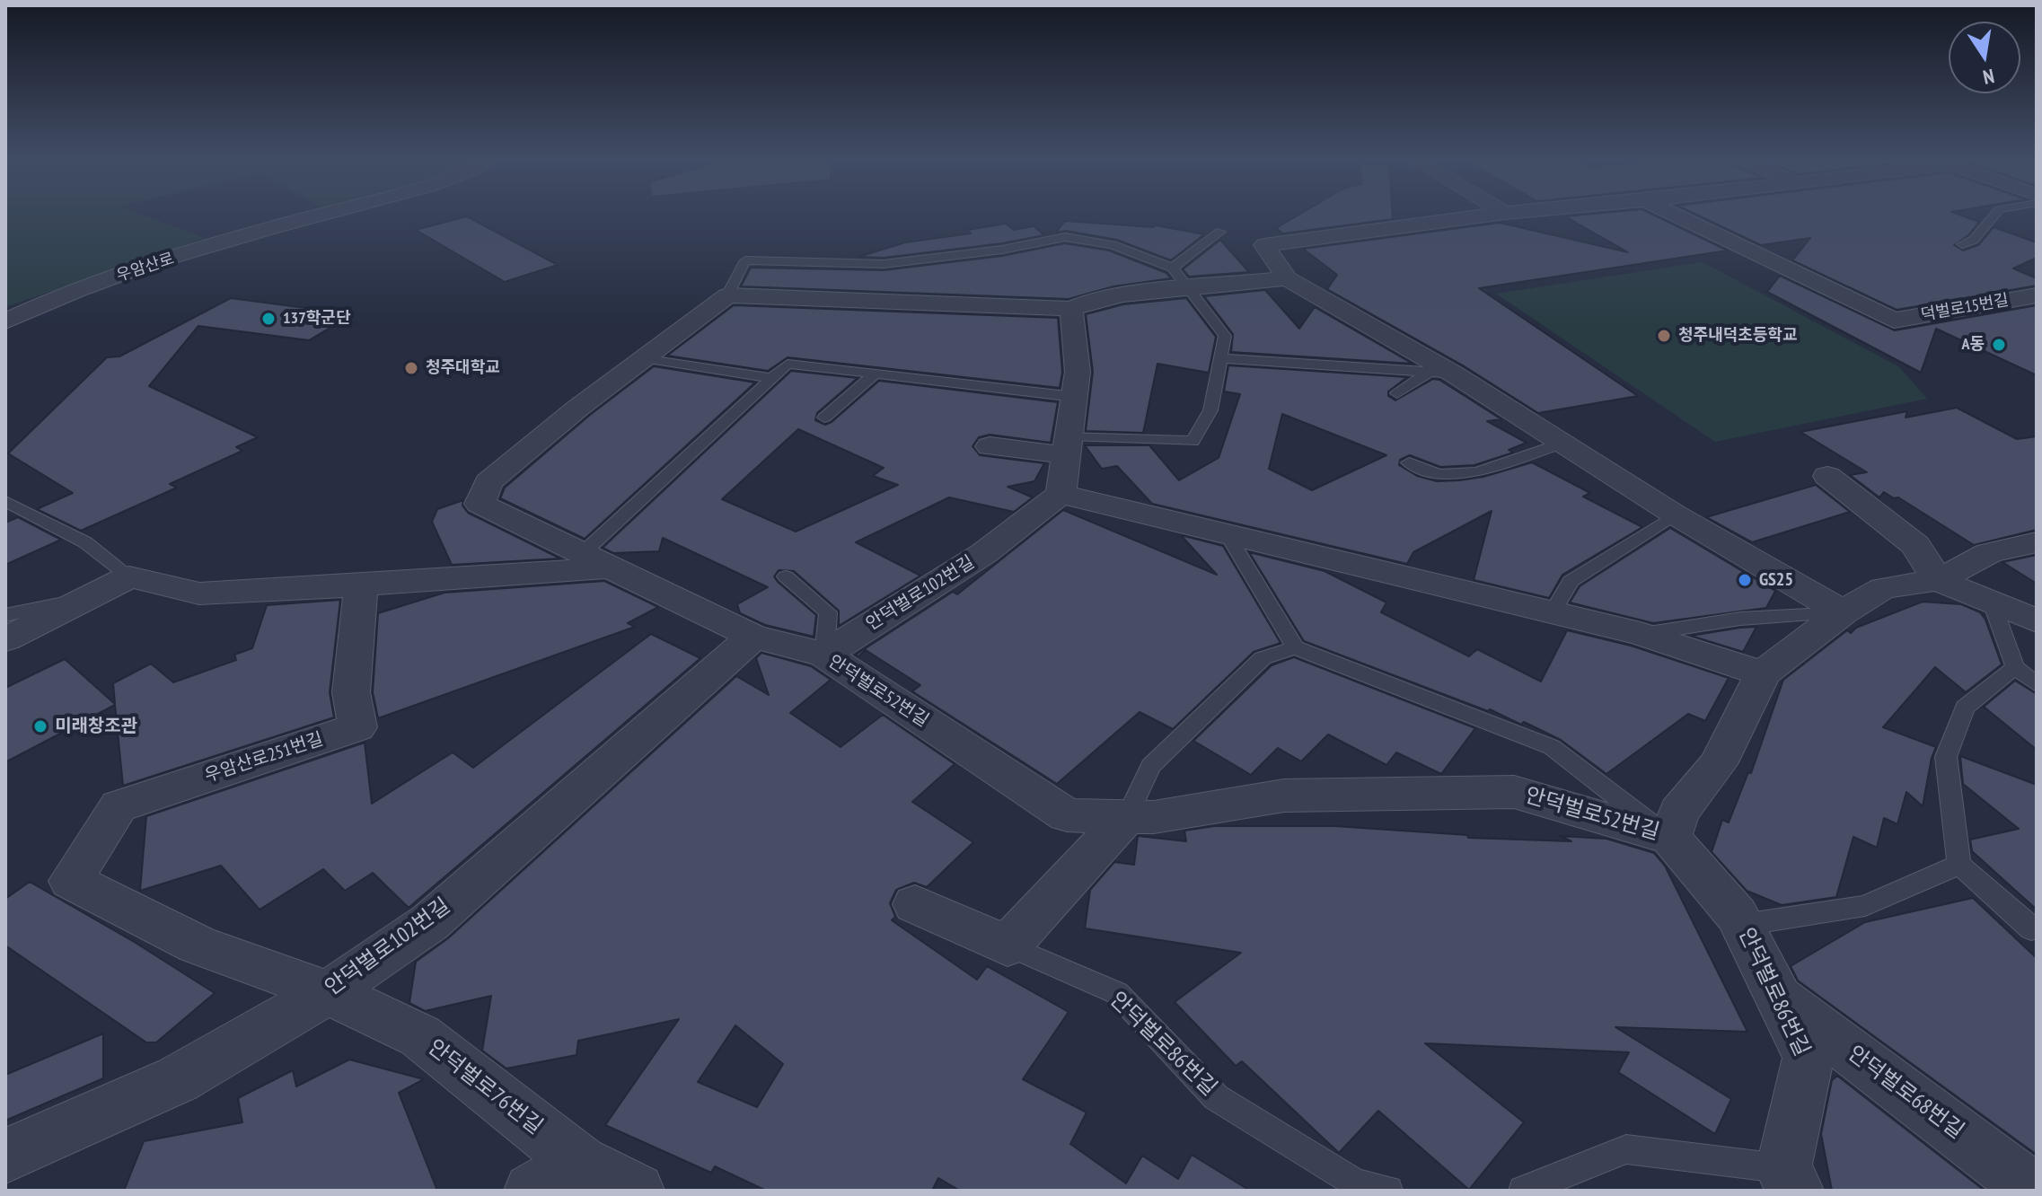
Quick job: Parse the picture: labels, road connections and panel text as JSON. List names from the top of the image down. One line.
{"streets":{"street":["우암산로","덕벌로15번길","안덕벌로102번길","안덕벌로52번길","우암산로251번길","안덕벌로86번길","안덕벌로76번길","안덕벌로68번길"]},"crossings":[["안덕벌로102번길","안덕벌로52번길"],["안덕벌로102번길","안덕벌로76번길"],["안덕벌로52번길","안덕벌로86번길"],["우암산로251번길","안덕벌로76번길"],["안덕벌로86번길","안덕벌로68번길"]],"places":["137학군단","청주내덕초등학교","A동","청주대학교","GS25","미래창조관"],"north":"bottom"}
